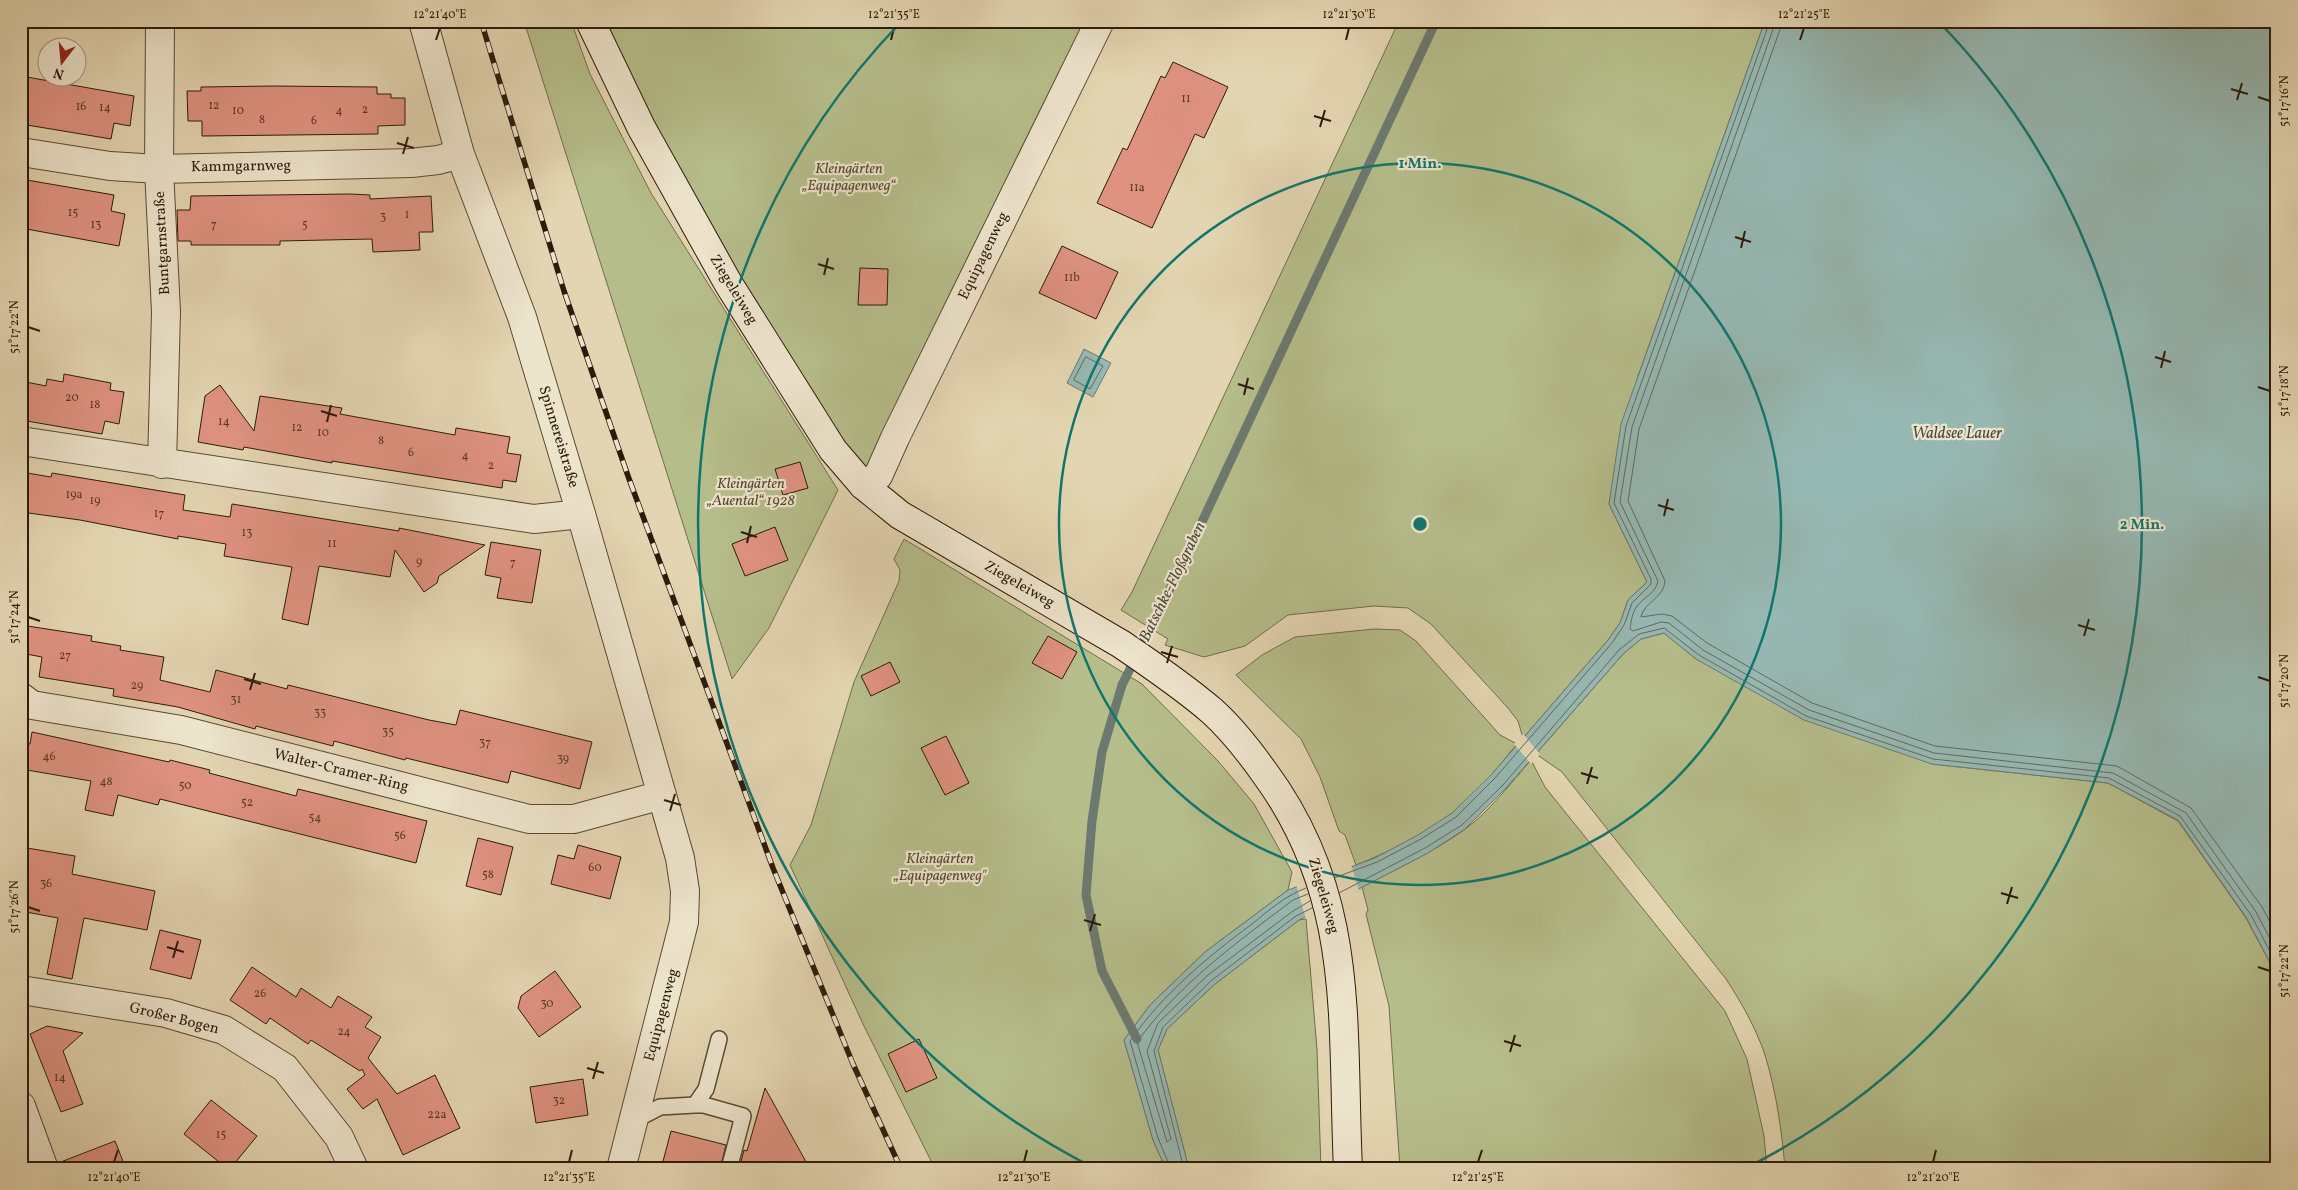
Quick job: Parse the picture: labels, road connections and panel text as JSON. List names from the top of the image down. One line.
{"streets":{"street":["Kammgarnweg","Buntgarnstraße","Equipagenweg","Ziegeleiweg","Spinnereistraße","Walter-Cramer-Ring","Großer Bogen"]},"crossings":[["Kammgarnweg","Buntgarnstraße"],["Kammgarnweg","Spinnereistraße"],["Equipagenweg","Ziegeleiweg"],["Equipagenweg","Spinnereistraße"],["Spinnereistraße","Walter-Cramer-Ring"]],"water":["Waldsee Lauer","Batschke‐Floßgraben"],"parks":["Kleingärten „Equipagenweg“","Kleingärten „Auental“ 1928","Kleingärten „Equipagenweg\""],"house_numbers":["11","12","16","14","2","10","4","8","6","11a","15","1","3","13","7","5","11b","20","18","14","12","10","8","6","4","2","19a","19","17","13","11","9","7","27","29","31","33","35","37","46","39","48","50","52","54","56","60","58","36","26","30","24","14","32","22a","15"],"north":"bottom","coordinates":["12°21'40\"E","12°21'35\"E","12°21'30\"E","12°21'25\"E","51°17'16\"N","51°17'22\"N","51°17'18\"N","51°17'24\"N","51°17'20\"N","51°17'26\"N","12°21'20\"E"],"rings":["1 Min.","2 Min."]}
